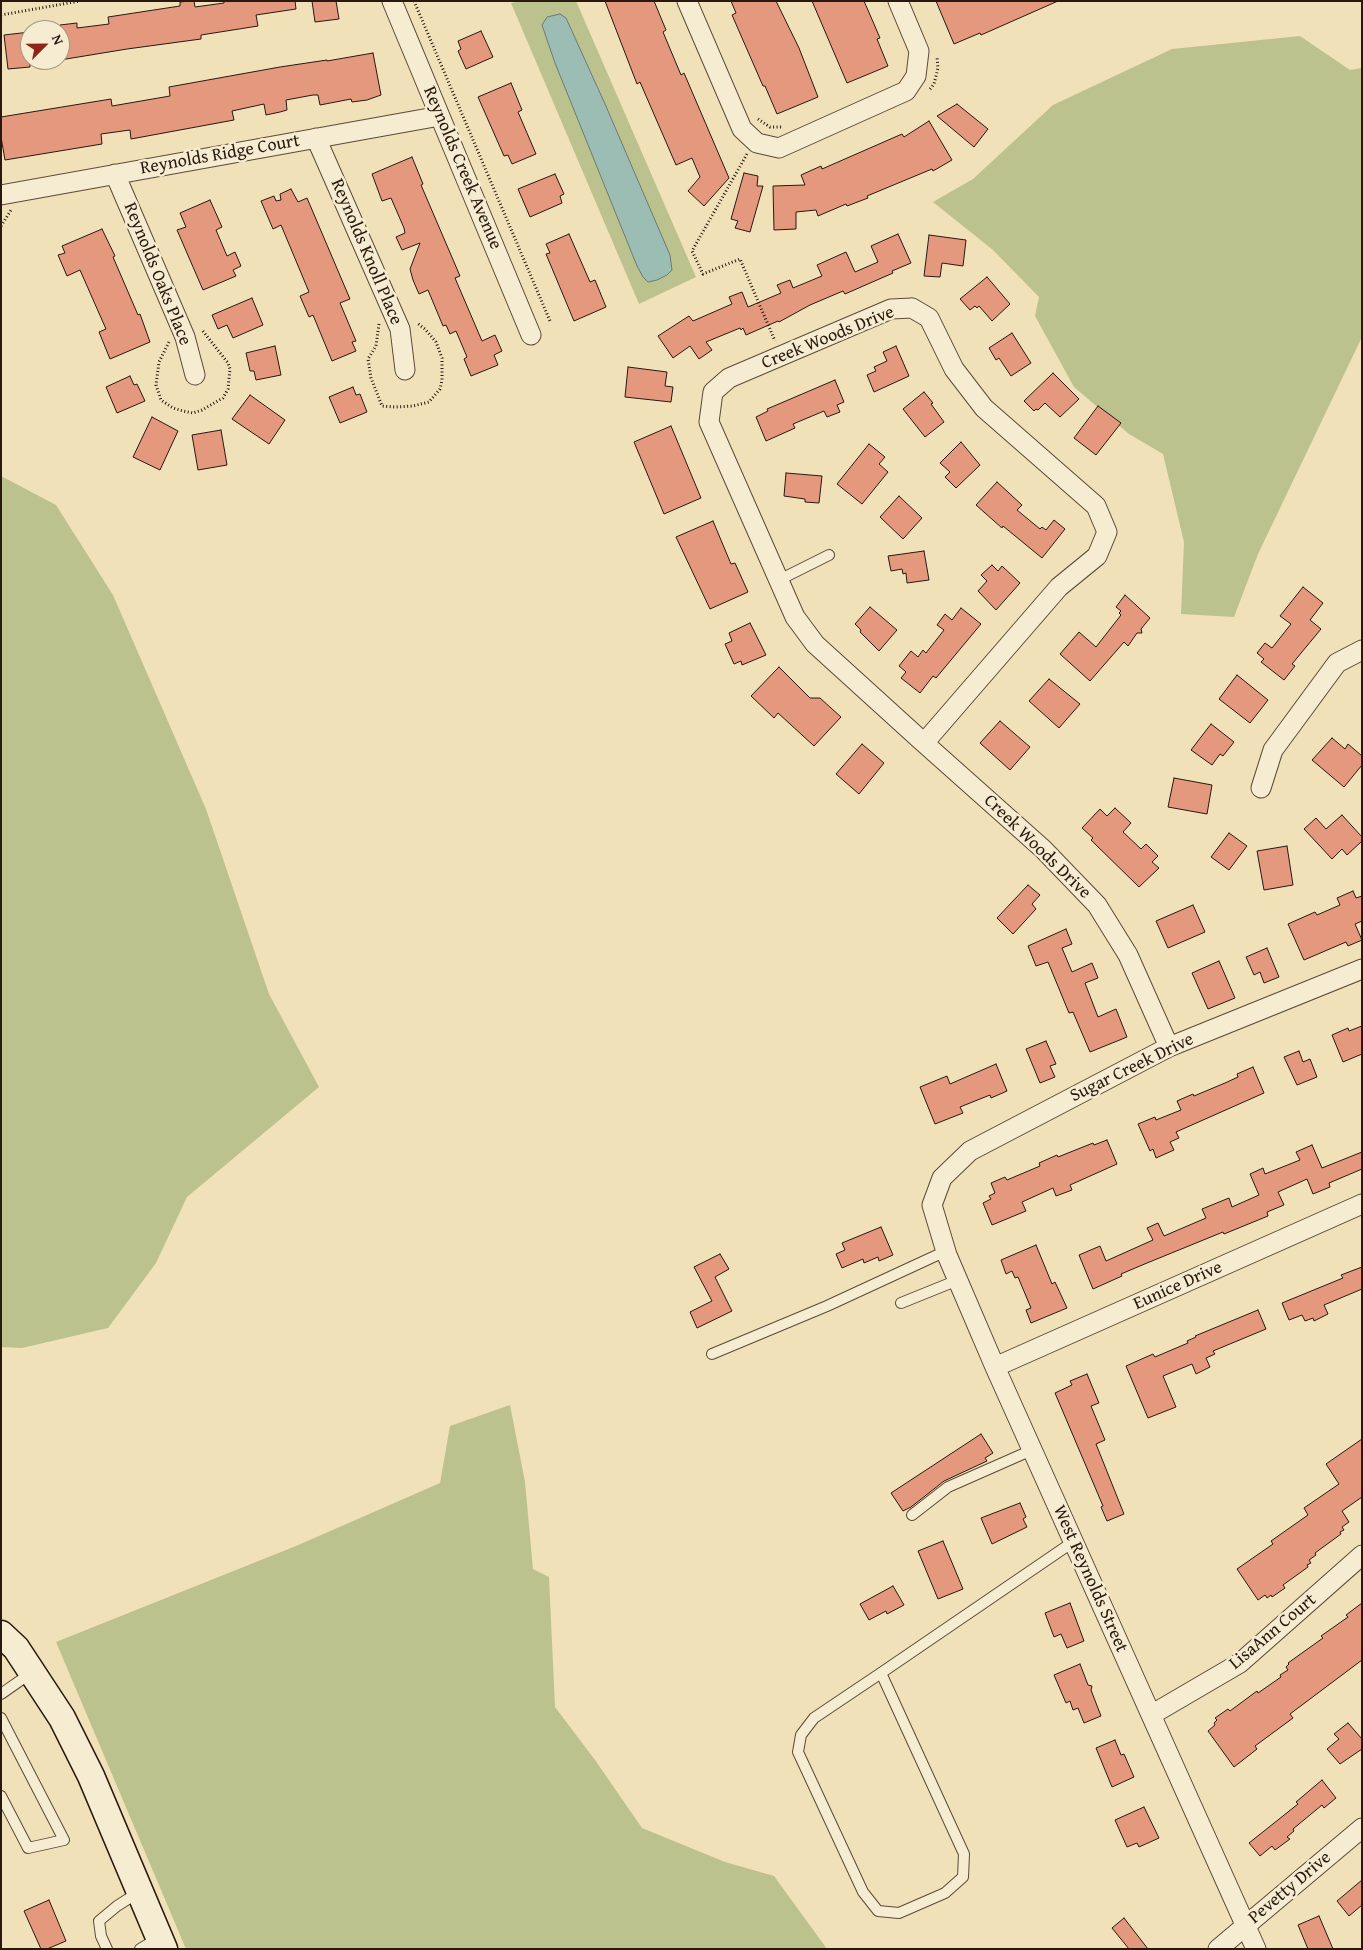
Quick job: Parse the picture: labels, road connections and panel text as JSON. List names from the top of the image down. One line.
{"streets":{"street":["Reynolds Ridge Court","Reynolds Creek Avenue","Reynolds Knoll Place","Reynolds Oaks Place","Creek Woods Drive","Sugar Creek Drive","Eunice Drive","West Reynolds Street","LisaAnn Court","Pevetty Drive"]},"crossings":[["Reynolds Ridge Court","Reynolds Creek Avenue"],["Reynolds Ridge Court","Reynolds Knoll Place"],["Reynolds Ridge Court","Reynolds Oaks Place"],["Creek Woods Drive","Sugar Creek Drive"],["Sugar Creek Drive","West Reynolds Street"],["Eunice Drive","West Reynolds Street"],["West Reynolds Street","LisaAnn Court"],["West Reynolds Street","Pevetty Drive"]],"north":"top right"}
